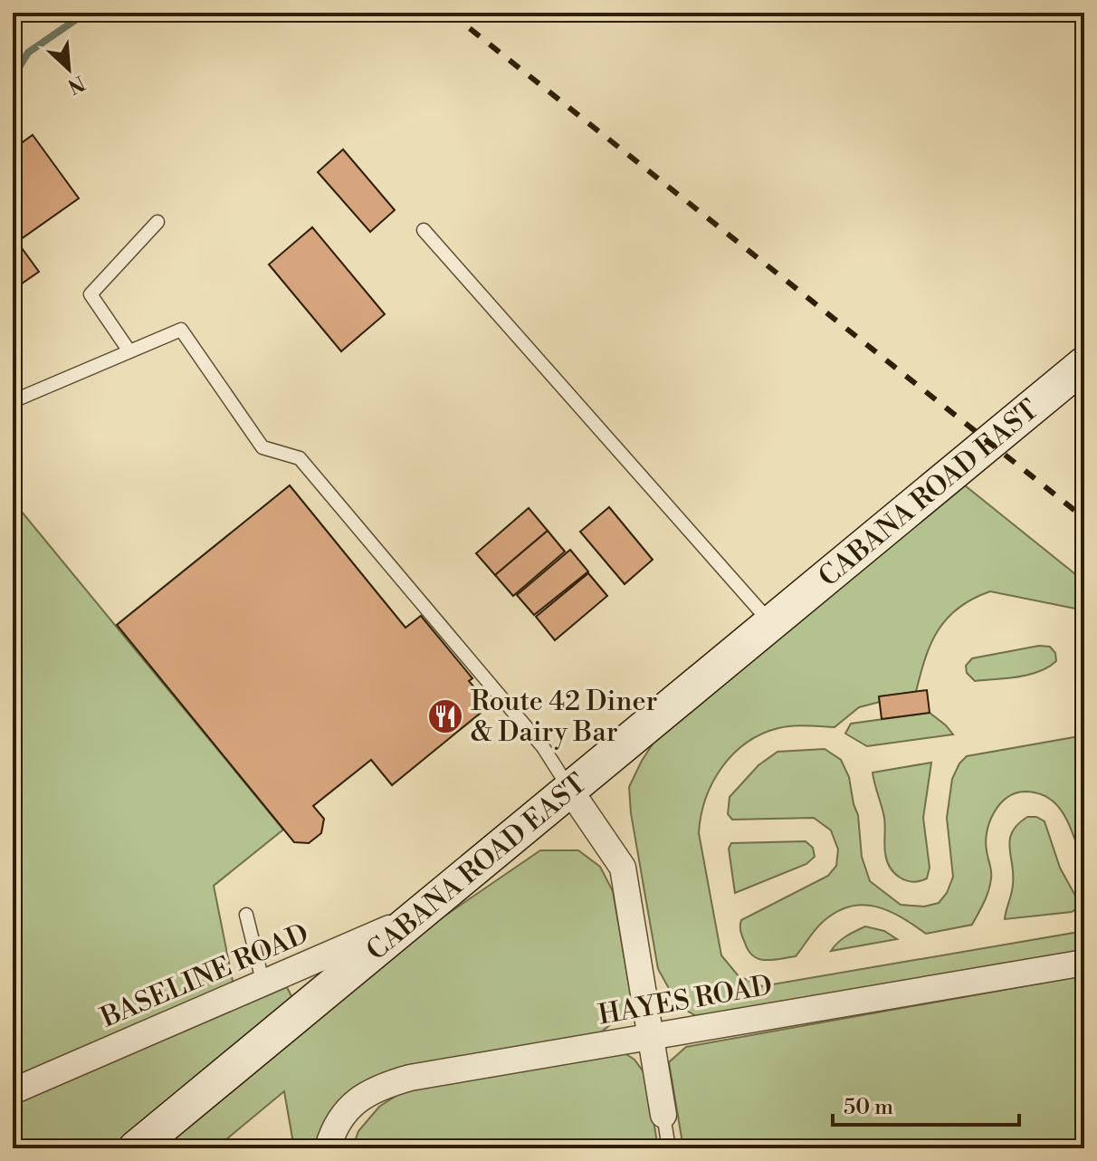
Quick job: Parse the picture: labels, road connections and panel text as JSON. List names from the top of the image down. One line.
{"streets":{"main road":["CABANA ROAD EAST"],"street":["BASELINE ROAD","HAYES ROAD"]},"crossings":[["CABANA ROAD EAST","BASELINE ROAD"]],"places":{"restaurant":["Route 42 Diner & Dairy Bar"]},"scale_bar":"50 m","north":"bottom right"}
